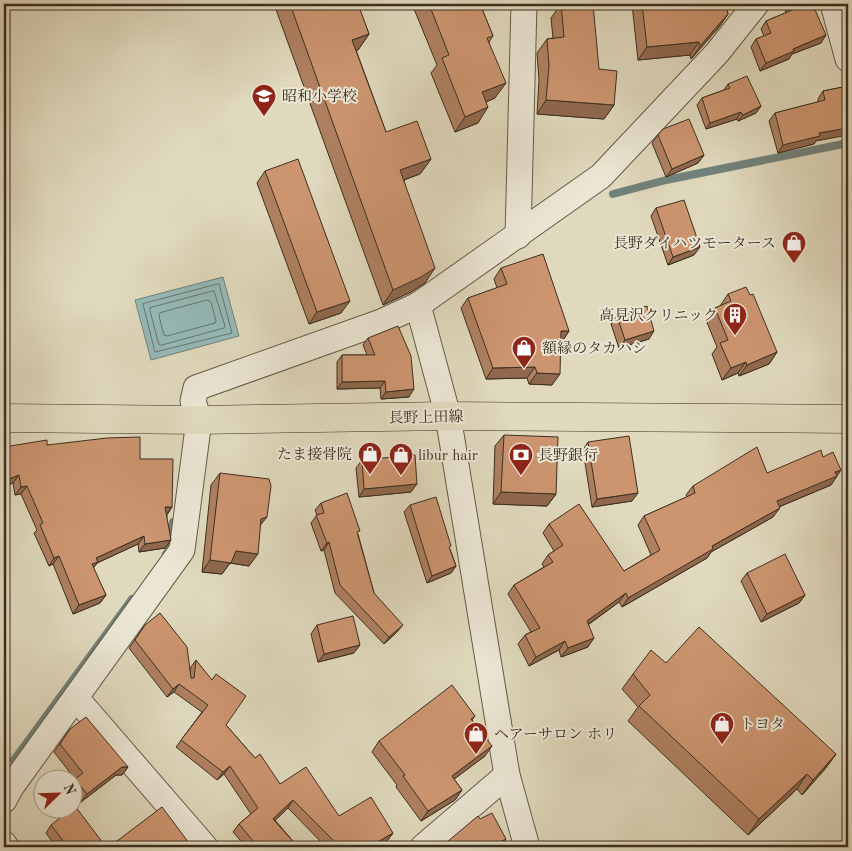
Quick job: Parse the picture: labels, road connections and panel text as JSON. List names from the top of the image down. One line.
{"streets":{"main road":["長野上田線"]},"places":{"school or university":["昭和小学校"],"shop":["長野ダイハツモータース","額縁のタカハシ","たま接骨院","libur hair","トヨタ","ヘアーサロン ホリ"],"building":["高見沢クリニック"],"bank":["長野銀行"]},"north":"top right"}
